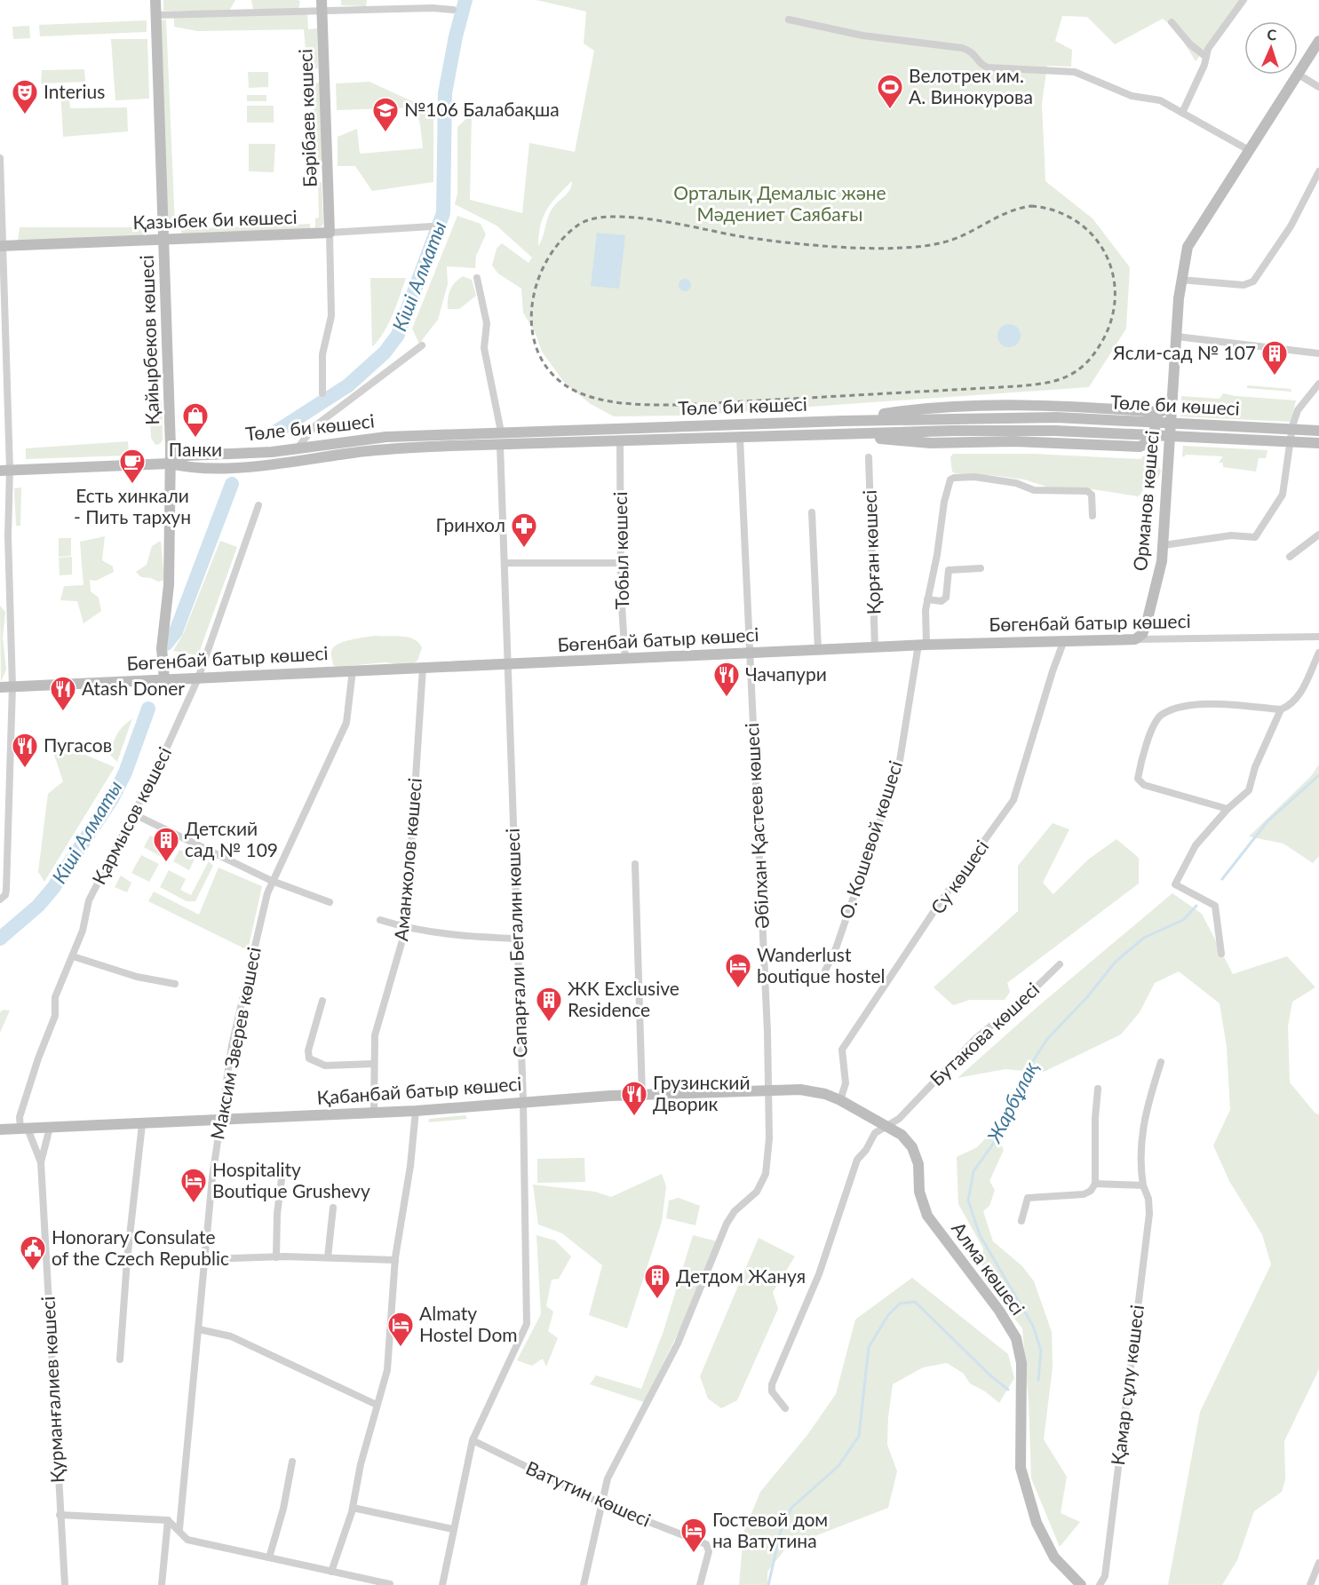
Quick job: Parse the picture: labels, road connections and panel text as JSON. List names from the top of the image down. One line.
{"streets":{"street":["Бәрібаев көшесі","Қазыбек би көшесі","Қайырбеков көшесі","Төле би көшесі","Орманов көшесі","Тобыл көшесі","Қорған көшесі","Бөгенбай батыр көшесі","Қармысов көшесі","Әбілхан Қастеев көшесі","О. Кошевой көшесі","Аманжолов көшесі","Су көшесі","Сапарғали Бегалин көшесі","Бутакова көшесі","Максим Зверев көшесі","Қабанбай батыр көшесі","Алма көшесі","Қамар сұлу көшесі","Қурманғалиев көшесі","Ватутин көшесі"]},"crossings":[["Бәрібаев көшесі","Қазыбек би көшесі"],["Қазыбек би көшесі","Қайырбеков көшесі"],["Қайырбеков көшесі","Төле би көшесі"],["Қайырбеков көшесі","Бөгенбай батыр көшесі"],["Төле би көшесі","Тобыл көшесі"],["Төле би көшесі","Әбілхан Қастеев көшесі"],["Төле би көшесі","Сапарғали Бегалин көшесі"],["Орманов көшесі","Бөгенбай батыр көшесі"],["Тобыл көшесі","Бөгенбай батыр көшесі"],["Қорған көшесі","Бөгенбай батыр көшесі"],["Бөгенбай батыр көшесі","Қармысов көшесі"],["Бөгенбай батыр көшесі","Әбілхан Қастеев көшесі"],["Бөгенбай батыр көшесі","О. Кошевой көшесі"],["Бөгенбай батыр көшесі","Аманжолов көшесі"],["Бөгенбай батыр көшесі","Су көшесі"],["Бөгенбай батыр көшесі","Сапарғали Бегалин көшесі"],["Бөгенбай батыр көшесі","Максим Зверев көшесі"],["Қармысов көшесі","Қабанбай батыр көшесі"],["Әбілхан Қастеев көшесі","Қабанбай батыр көшесі"],["Әбілхан Қастеев көшесі","Ватутин көшесі"],["Аманжолов көшесі","Қабанбай батыр көшесі"],["Су көшесі","Қабанбай батыр көшесі"],["Су көшесі","Алма көшесі"],["Сапарғали Бегалин көшесі","Қабанбай батыр көшесі"],["Сапарғали Бегалин көшесі","Ватутин көшесі"],["Бутакова көшесі","Алма көшесі"],["Максим Зверев көшесі","Қабанбай батыр көшесі"],["Қабанбай батыр көшесі","Алма көшесі"]],"water":["Кіші Алматы","Жарбұлақ"],"parks":["Орталық Демалыс және Мәдениет Саябағы"],"places":{"sports":["Велотрек им. А. Винокурова"],"theatre":["Interius"],"school or university":["№106 Балабақша"],"building":["Ясли-сад № 107","Детский сад № 109","ЖК Exclusive Residence","Детдом Жануя"],"shop":["Панки"],"cafe":["Есть хинкали - Пить тархун"],"pharmacy":["Гринхол"],"restaurant":["Чачапури","Atash Doner","Пугасов","Грузинский Дворик"],"hotel":["Wanderlust boutique hostel","Hospitality Boutique Grushevy","Almaty Hostel Dom","Гостевой дом на Ватутина"],"public building":["Honorary Consulate of the Czech Republic"]},"north":"top"}
